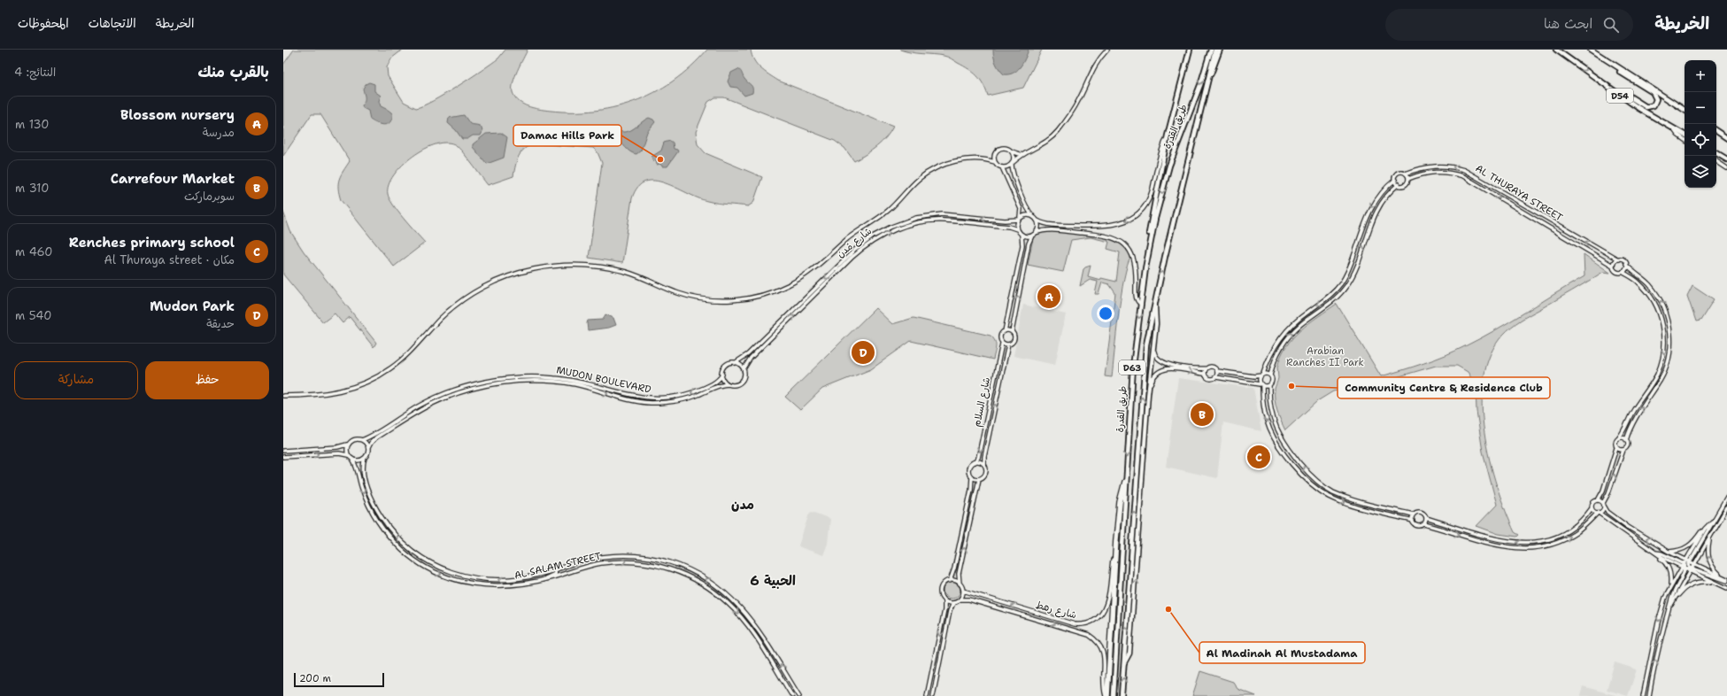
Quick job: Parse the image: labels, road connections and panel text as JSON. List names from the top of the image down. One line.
{"streets":{"main road":["D54","طريق القدرة","D63"],"street":["AL THURAYA STREET","شارع مُدن","MUDON BOULEVARD","شارع السلام","AL SALAM STREET","شارع رهط"]},"crossings":[["شارع مُدن","MUDON BOULEVARD"],["MUDON BOULEVARD","AL SALAM STREET"]],"districts":["مدن","الحبية 6"],"parks":["Arabian Ranches II Park"],"places":["Damac Hills Park","Community Centre & Residence Club","Al Madinah Al Mustadama"],"scale_bar":"200 m","page":{"header":"الخريطة","search":"ابحث هنا","nav":["الخريطة","الاتجاهات","المحفوظات"],"heading":["بالقرب منك","النتائج: 4"],"map_buttons":["+","−"],"list":[{"mark":"A","name":"Blossom nursery","note":"مدرسة","value":"130 m"},{"mark":"B","name":"Carrefour Market","note":"سوبرماركت","value":"310 m"},{"mark":"C","name":"Renches primary school","note":"مكان · Al Thuraya street","value":"460 m"},{"mark":"D","name":"Mudon Park","note":"حديقة","value":"540 m"}],"pins":["A","D","B","C"],"buttons":["حفظ","مشاركة"],"scale":"200 m"}}
